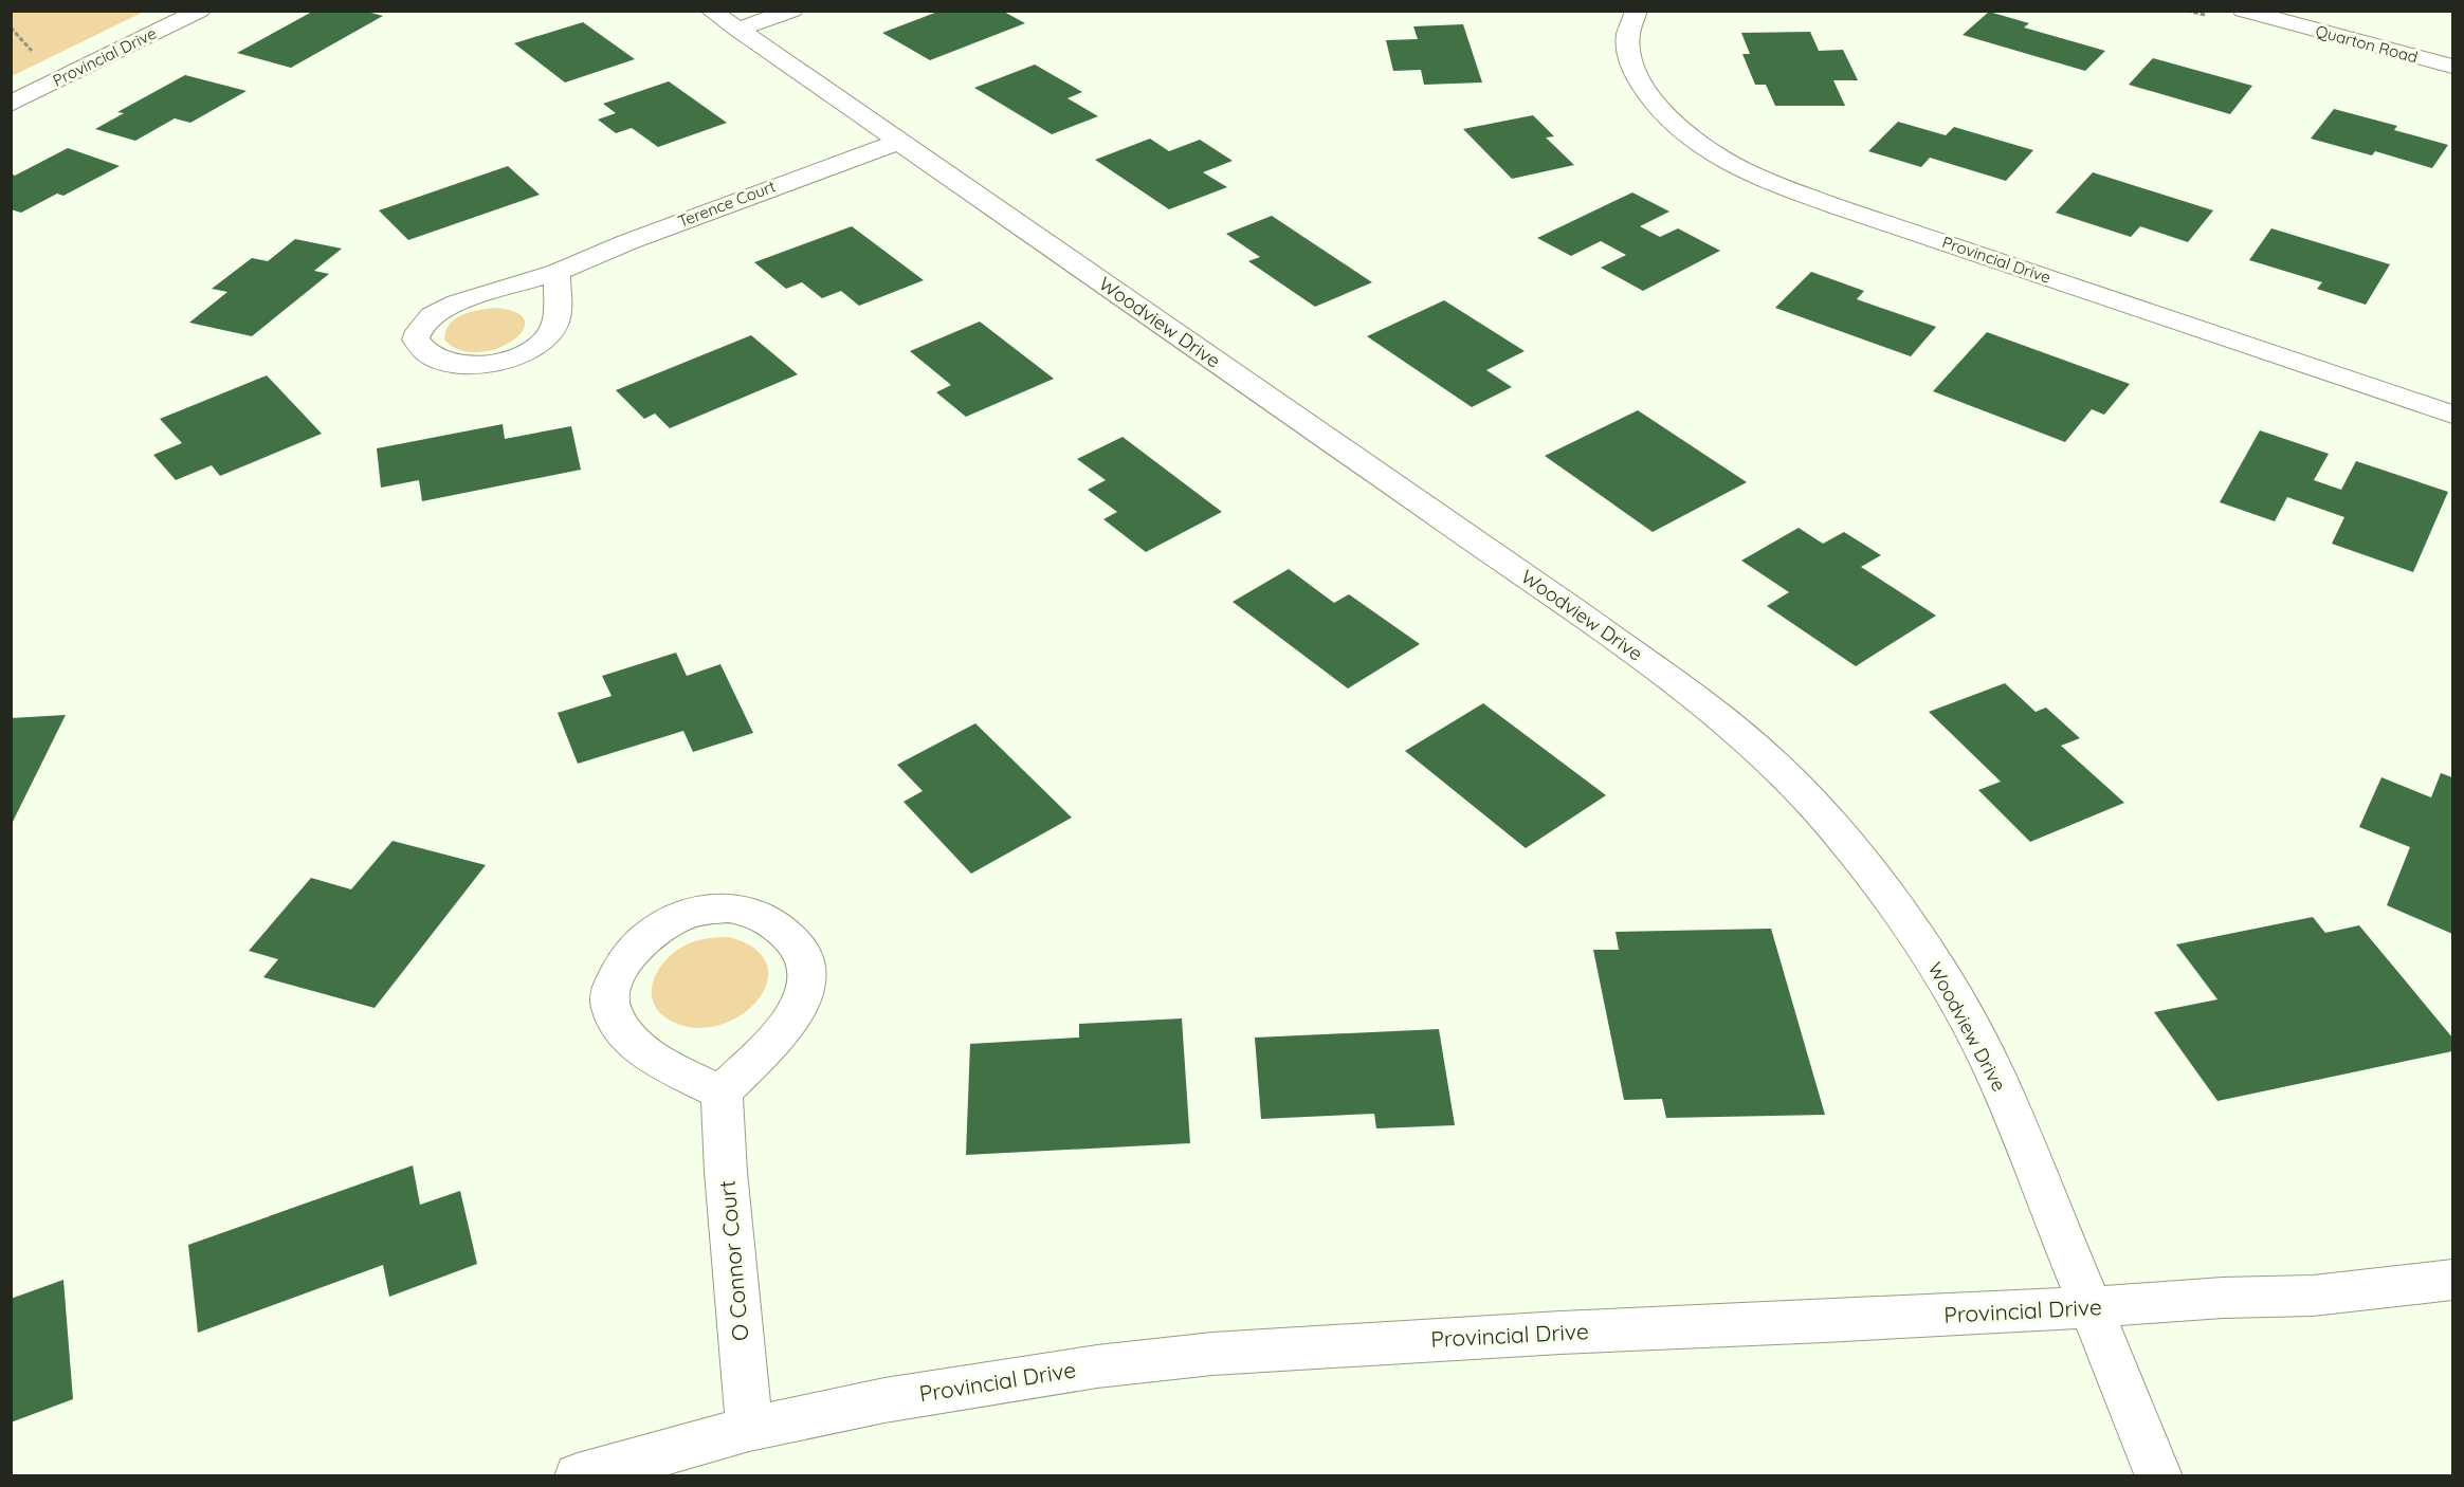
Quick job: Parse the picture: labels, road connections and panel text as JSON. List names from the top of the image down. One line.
{"streets":{"street":["Quarton Road","Provincial Drive","Terence Court","Woodview Drive","O Connor Court"]},"crossings":[["Provincial Drive","Woodview Drive"],["Provincial Drive","O Connor Court"],["Terence Court","Woodview Drive"]]}
